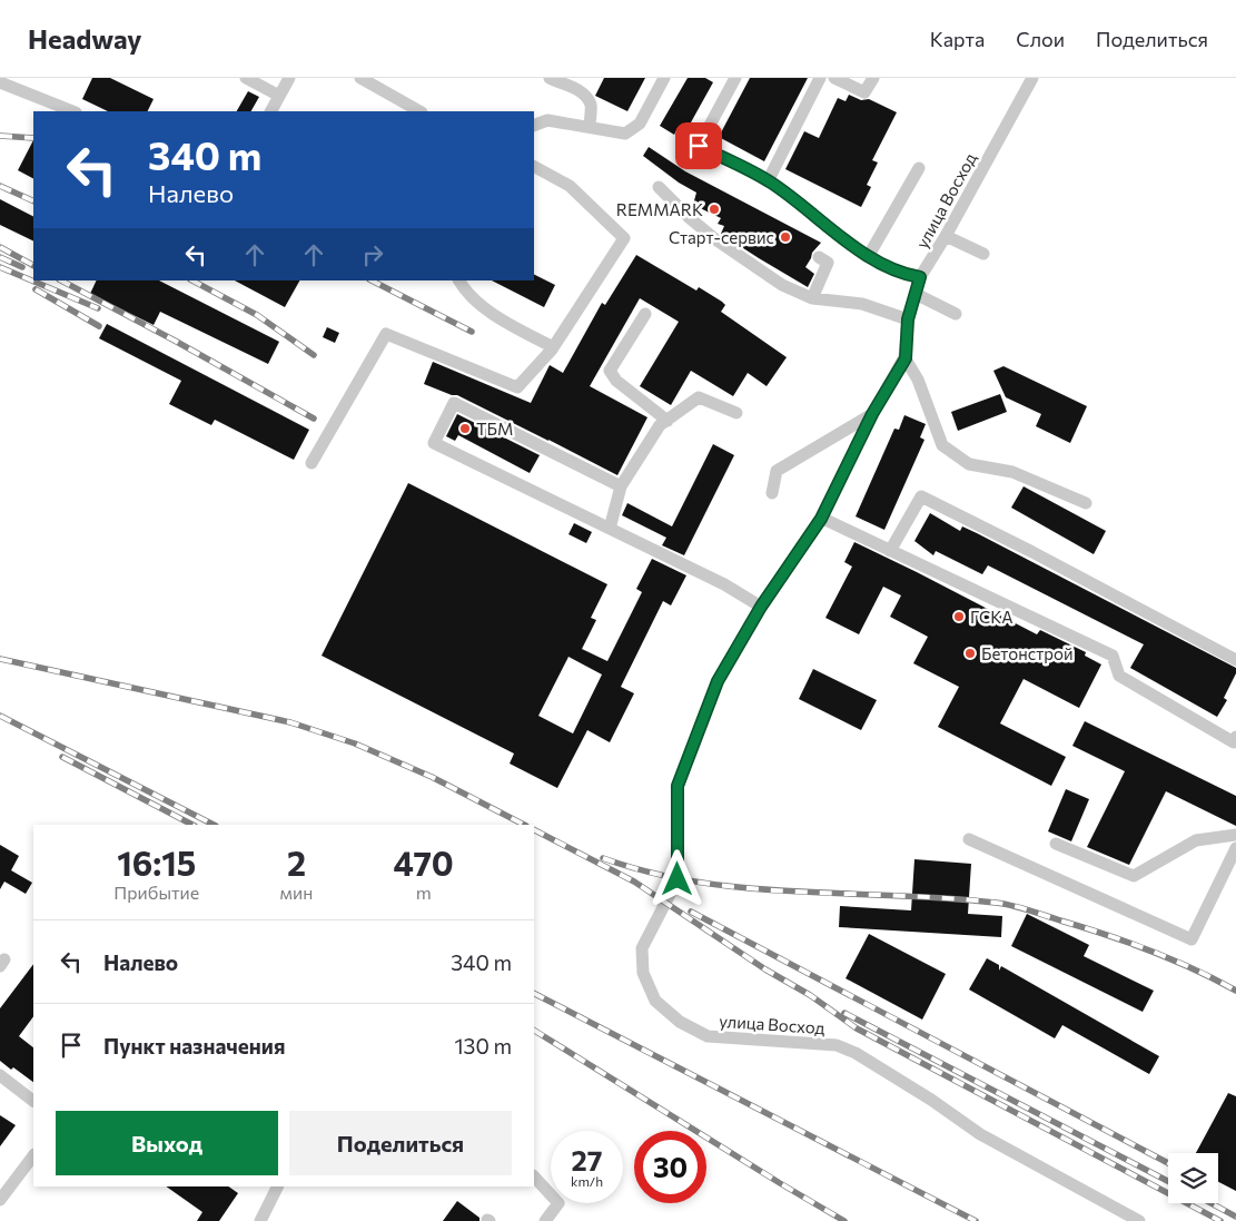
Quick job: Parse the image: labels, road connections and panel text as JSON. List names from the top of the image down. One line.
{"streets":{"street":["улица Восход"]},"places":["REMMARK","Старт-сервис","ТБМ","ГСКА","Бетонстрой"],"page":{"header":"Headway","nav":["Карта","Слои","Поделиться"],"turn":["340 m","Налево"],"eta":["16:15","Прибытие","2","мин","470","m"],"list":[{"name":"Налево","value":"340 m"},{"name":"Пункт назначения","value":"130 m"}],"buttons":["Выход","Поделиться"],"speed":"27 km/h","limit":"30"}}
